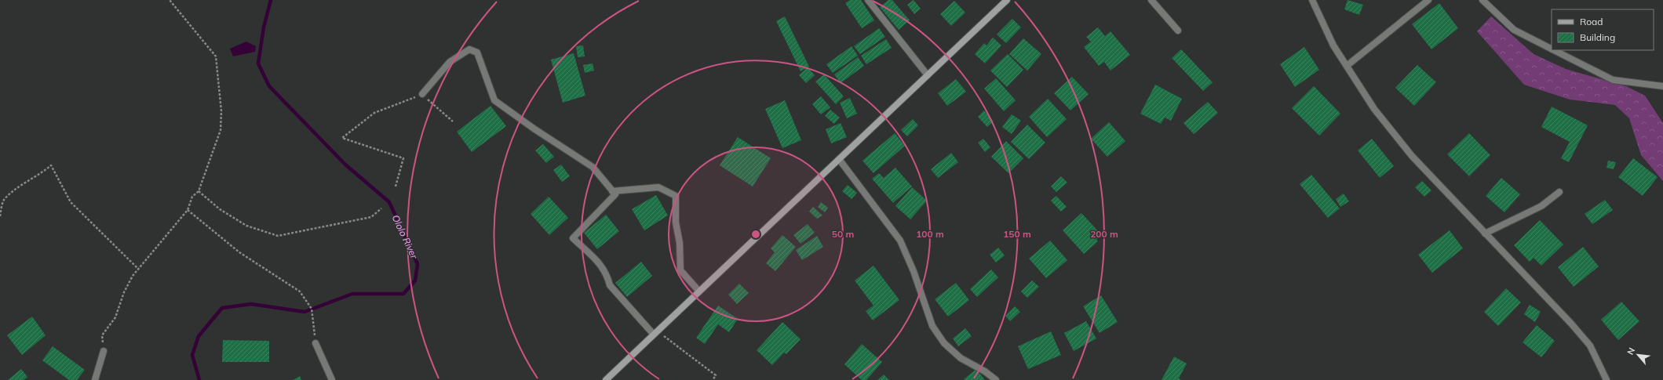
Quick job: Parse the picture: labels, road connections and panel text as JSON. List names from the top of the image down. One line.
{"water":["Ololo River"],"legend":["Road","Building"],"north":"top left","rings":["50 m","100 m","150 m","200 m"]}
